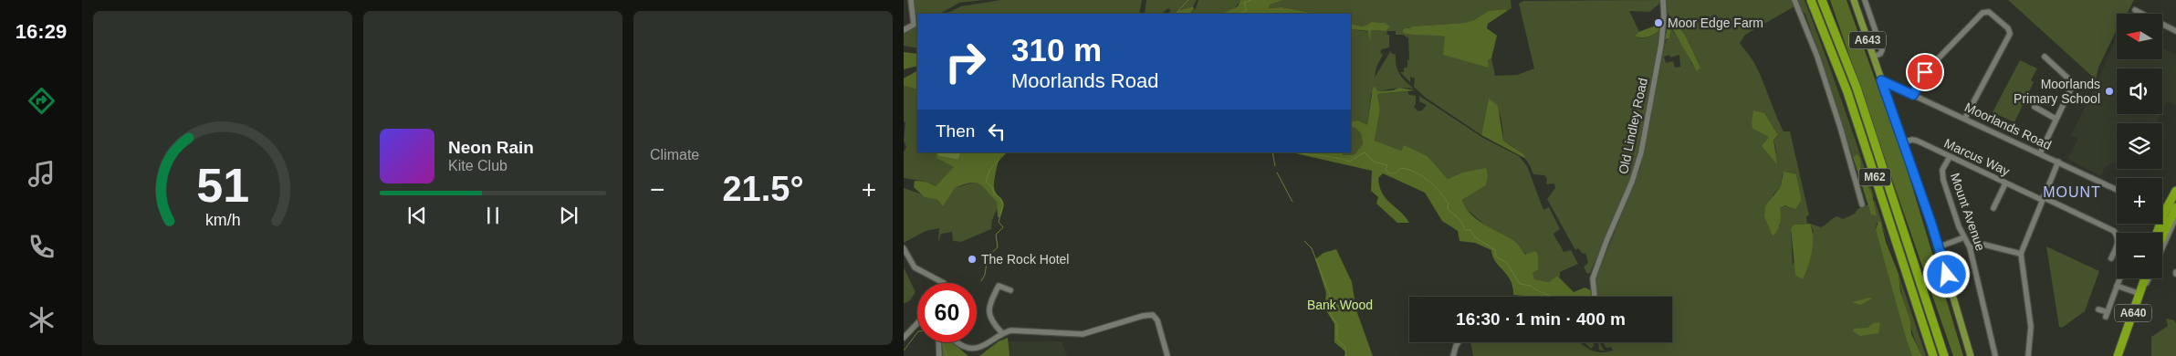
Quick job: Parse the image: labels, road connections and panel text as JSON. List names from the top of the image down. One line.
{"streets":{"highway":["M62","A640"],"main road":["A643"],"street":["Old Lindley Road","Moorlands Road","Marcus Way","Mount Avenue"]},"crossings":[["A643","Moorlands Road"],["A643","Marcus Way"],["Marcus Way","Mount Avenue"]],"districts":["MOUNT"],"parks":["Bank Wood"],"places":["Moor Edge Farm","Moorlands Primary School","The Rock Hotel"],"north":"left","page":{"tabs":"16:29","tile":"Climate","map_buttons":["+","−"],"turn":["310 m","Moorlands Road"],"then":"Then","song":["Neon Rain","Kite Club"],"heat":["−","21.5°","+"],"limit":"60","trip":"16:30 · 1 min · 400 m","gauge":["51","km/h"]}}
